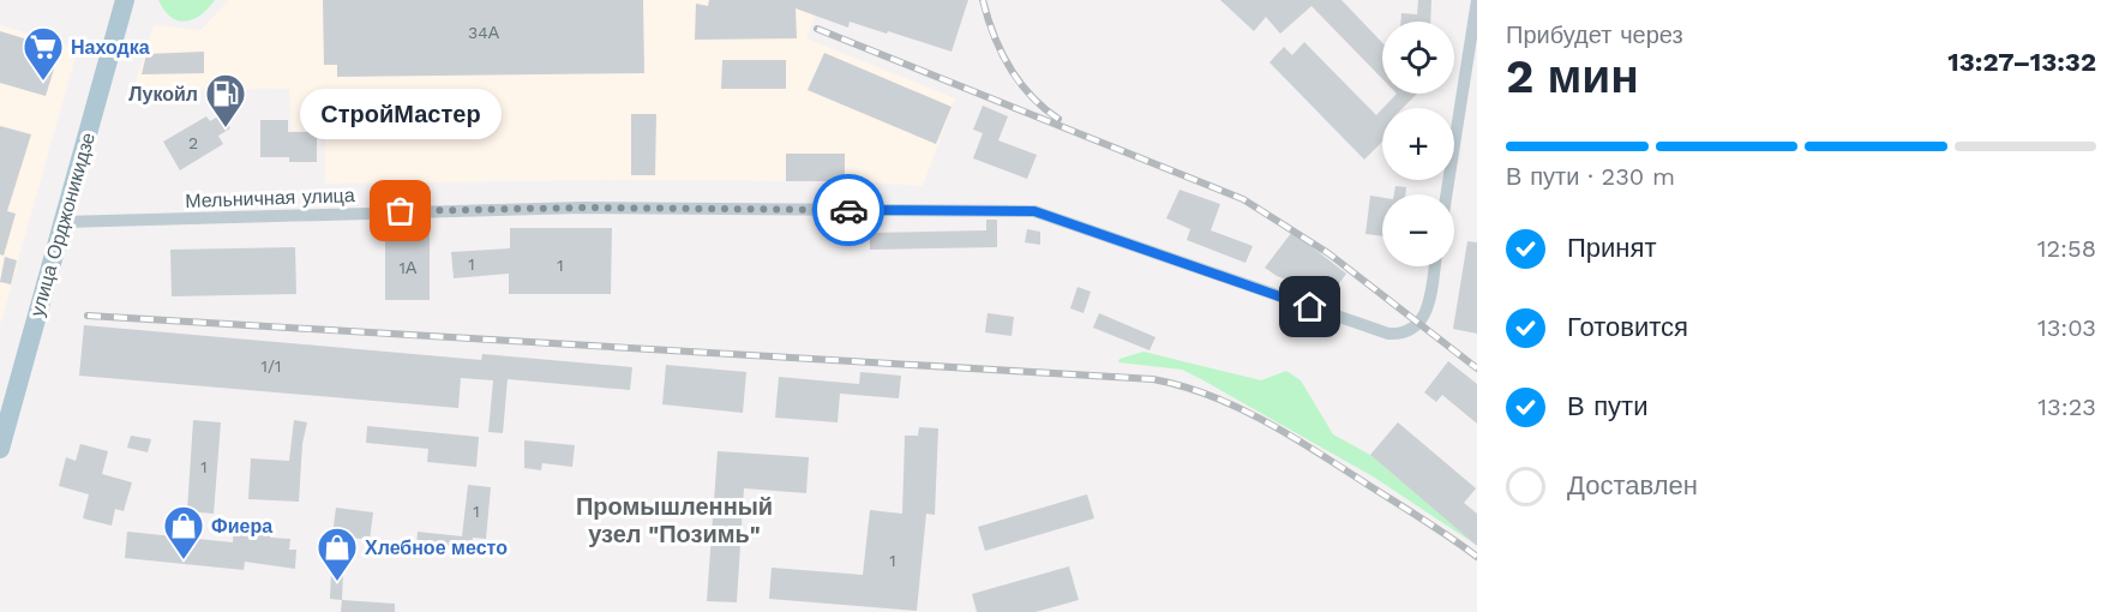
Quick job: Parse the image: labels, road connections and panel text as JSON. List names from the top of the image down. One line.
{"streets":{"main road":["улица Орджоникидзе"],"street":["Мельничная улица"]},"crossings":[["Мельничная улица","улица Орджоникидзе"]],"districts":["Промышленный узел \"Позимь\""],"places":{"supermarket":["Находка"],"fuel station":["Лукойл"],"other":["СтройМастер"],"shop":["Фиера","Хлебное место"]},"house_numbers":["34А","2","1","1","1А","1/1","1","1","1"],"page":{"heading":["2 мин","Прибудет через","13:27–13:32"],"map_buttons":["+","−"],"bubble":"СтройМастер","bar":"В пути · 230 m","list":[["Принят","12:58"],["Готовится","13:03"],["В пути","13:23"],"Доставлен"]}}
